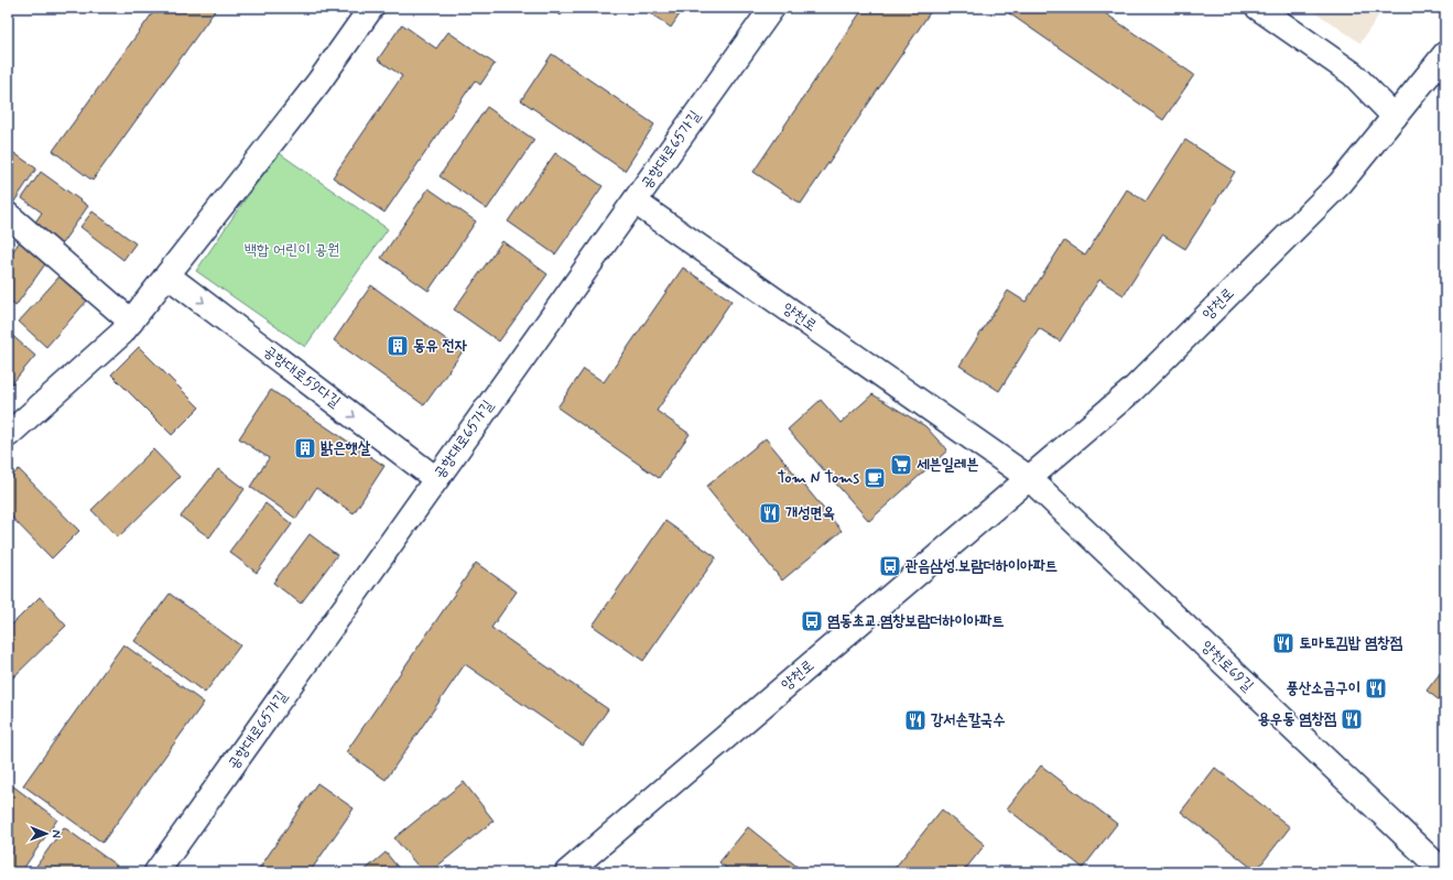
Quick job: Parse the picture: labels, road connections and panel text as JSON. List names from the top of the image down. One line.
{"streets":{"street":["공항대로65가길","양천로","공항대로59다길","양천로69길"]},"crossings":[["공항대로65가길","양천로"],["공항대로65가길","공항대로59다길"],["양천로","양천로69길"]],"one_way":["공항대로59다길"],"parks":["백합 어린이 공원"],"places":{"building":["동유 전자","밝은햇살"],"supermarket":["세븐일레븐"],"cafe":["Tom N Toms"],"restaurant":["개성면옥","토마토김밥 염창점","풍산소금구이","용우동 염창점","강서손칼국수"],"bus stop":["관음삼성.보람더하이아파트","염동초교.염창보람더하이아파트"]},"north":"right"}
